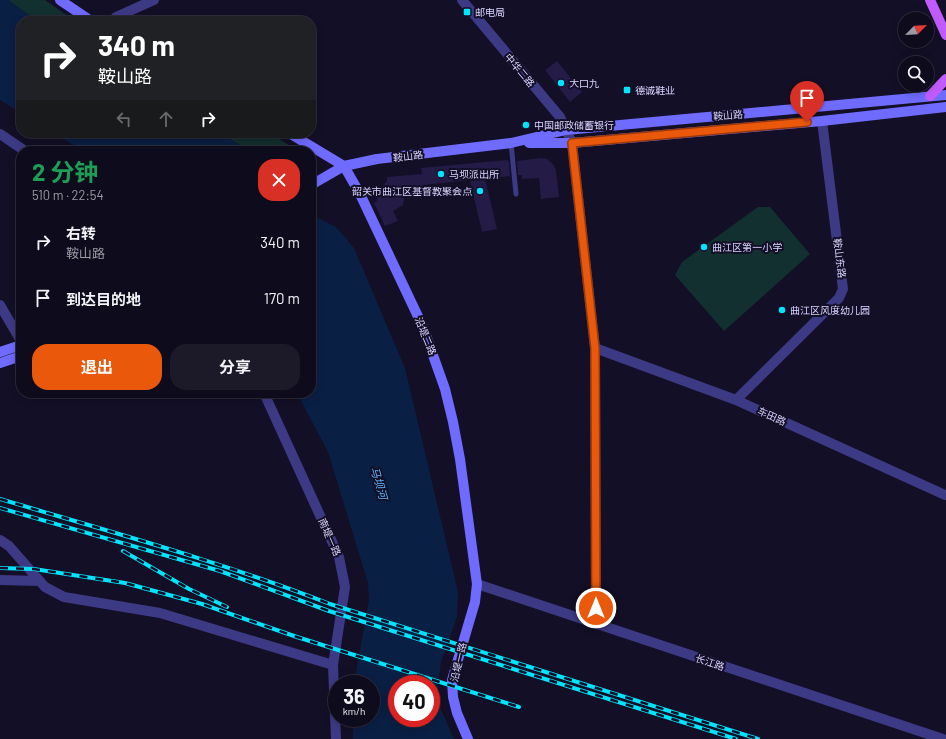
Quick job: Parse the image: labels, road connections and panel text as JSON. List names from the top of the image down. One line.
{"streets":{"main road":["鞍山路","沿堤二路","沿堤一路"],"street":["中华二路","鞍山东路","车田路","南堤一路","长江路"]},"crossings":[["中华二路","鞍山路"],["中华二路","车田路"],["中华二路","长江路"],["鞍山路","鞍山东路"],["鞍山路","沿堤二路"],["鞍山东路","车田路"],["沿堤二路","沿堤一路"],["沿堤二路","长江路"],["沿堤一路","长江路"]],"water":["马坝河"],"places":{"transit":["邮电局","德诚鞋业"],"other":["大口九","中国邮政储蓄银行","马坝派出所","韶关市曲江区基督教聚会点","曲江区第一小学","曲江区风度幼儿园"]},"north":"top right","page":{"turn":["340 m","鞍山路"],"heading":["2 分钟","510 m · 22:54"],"list":[{"name":"右转","note":"鞍山路","value":"340 m"},{"name":"到达目的地","value":"170 m"}],"buttons":["退出","分享"],"speed":"36 km/h","limit":"40"}}
